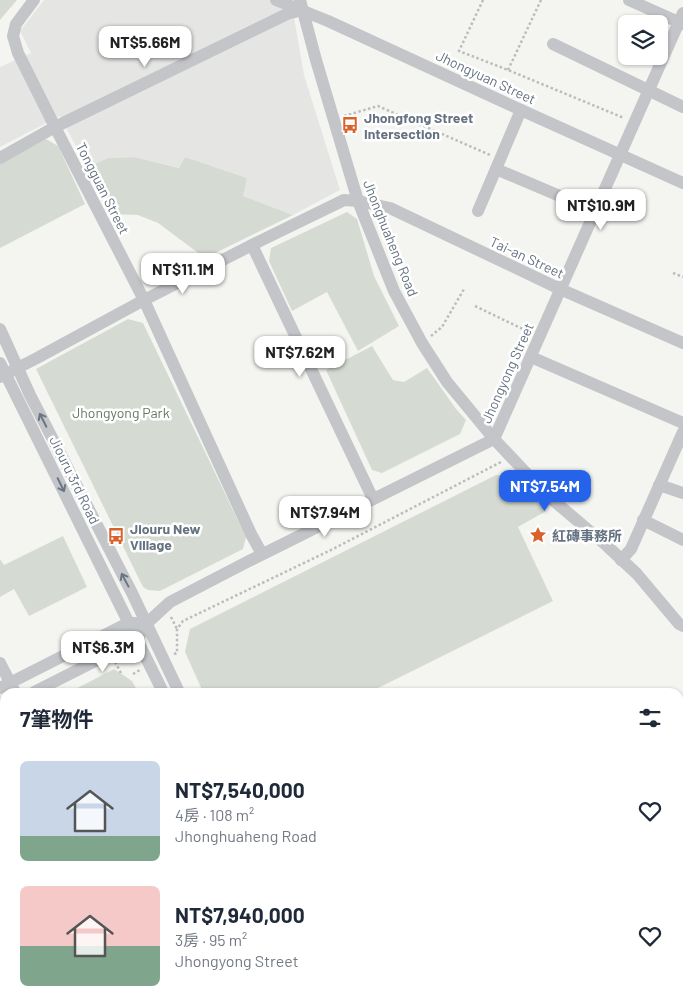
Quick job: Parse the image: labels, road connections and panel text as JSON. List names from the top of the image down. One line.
{"streets":{"street":["Jhongyuan Street","Tongguan Street","Jhonghuaheng Road","Tai-an Street","Jhongyong Street","Jiouru 3rd Road"]},"crossings":[["Jhongyuan Street","Jhonghuaheng Road"],["Jhongyuan Street","Jhongyong Street"],["Tongguan Street","Jhongyong Street"],["Jhonghuaheng Road","Tai-an Street"],["Jhonghuaheng Road","Jhongyong Street"],["Tai-an Street","Jhongyong Street"],["Jhongyong Street","Jiouru 3rd Road"]],"parks":["Jhongyong Park"],"places":{"bus stop":["Jhongfong Street Intersection","Jiouru New Village"],"place":["紅磚事務所"]},"page":{"price":["NT$5.66M","NT$10.9M","NT$11.1M","NT$7.62M","NT$7.54M","NT$7.94M","NT$6.3M"],"heading":"7筆物件","list":[{"name":"NT$7,540,000","note":"4房 · 108 m² · Jhonghuaheng Road"},{"name":"NT$7,940,000","note":"3房 · 95 m² · Jhongyong Street"}]}}
